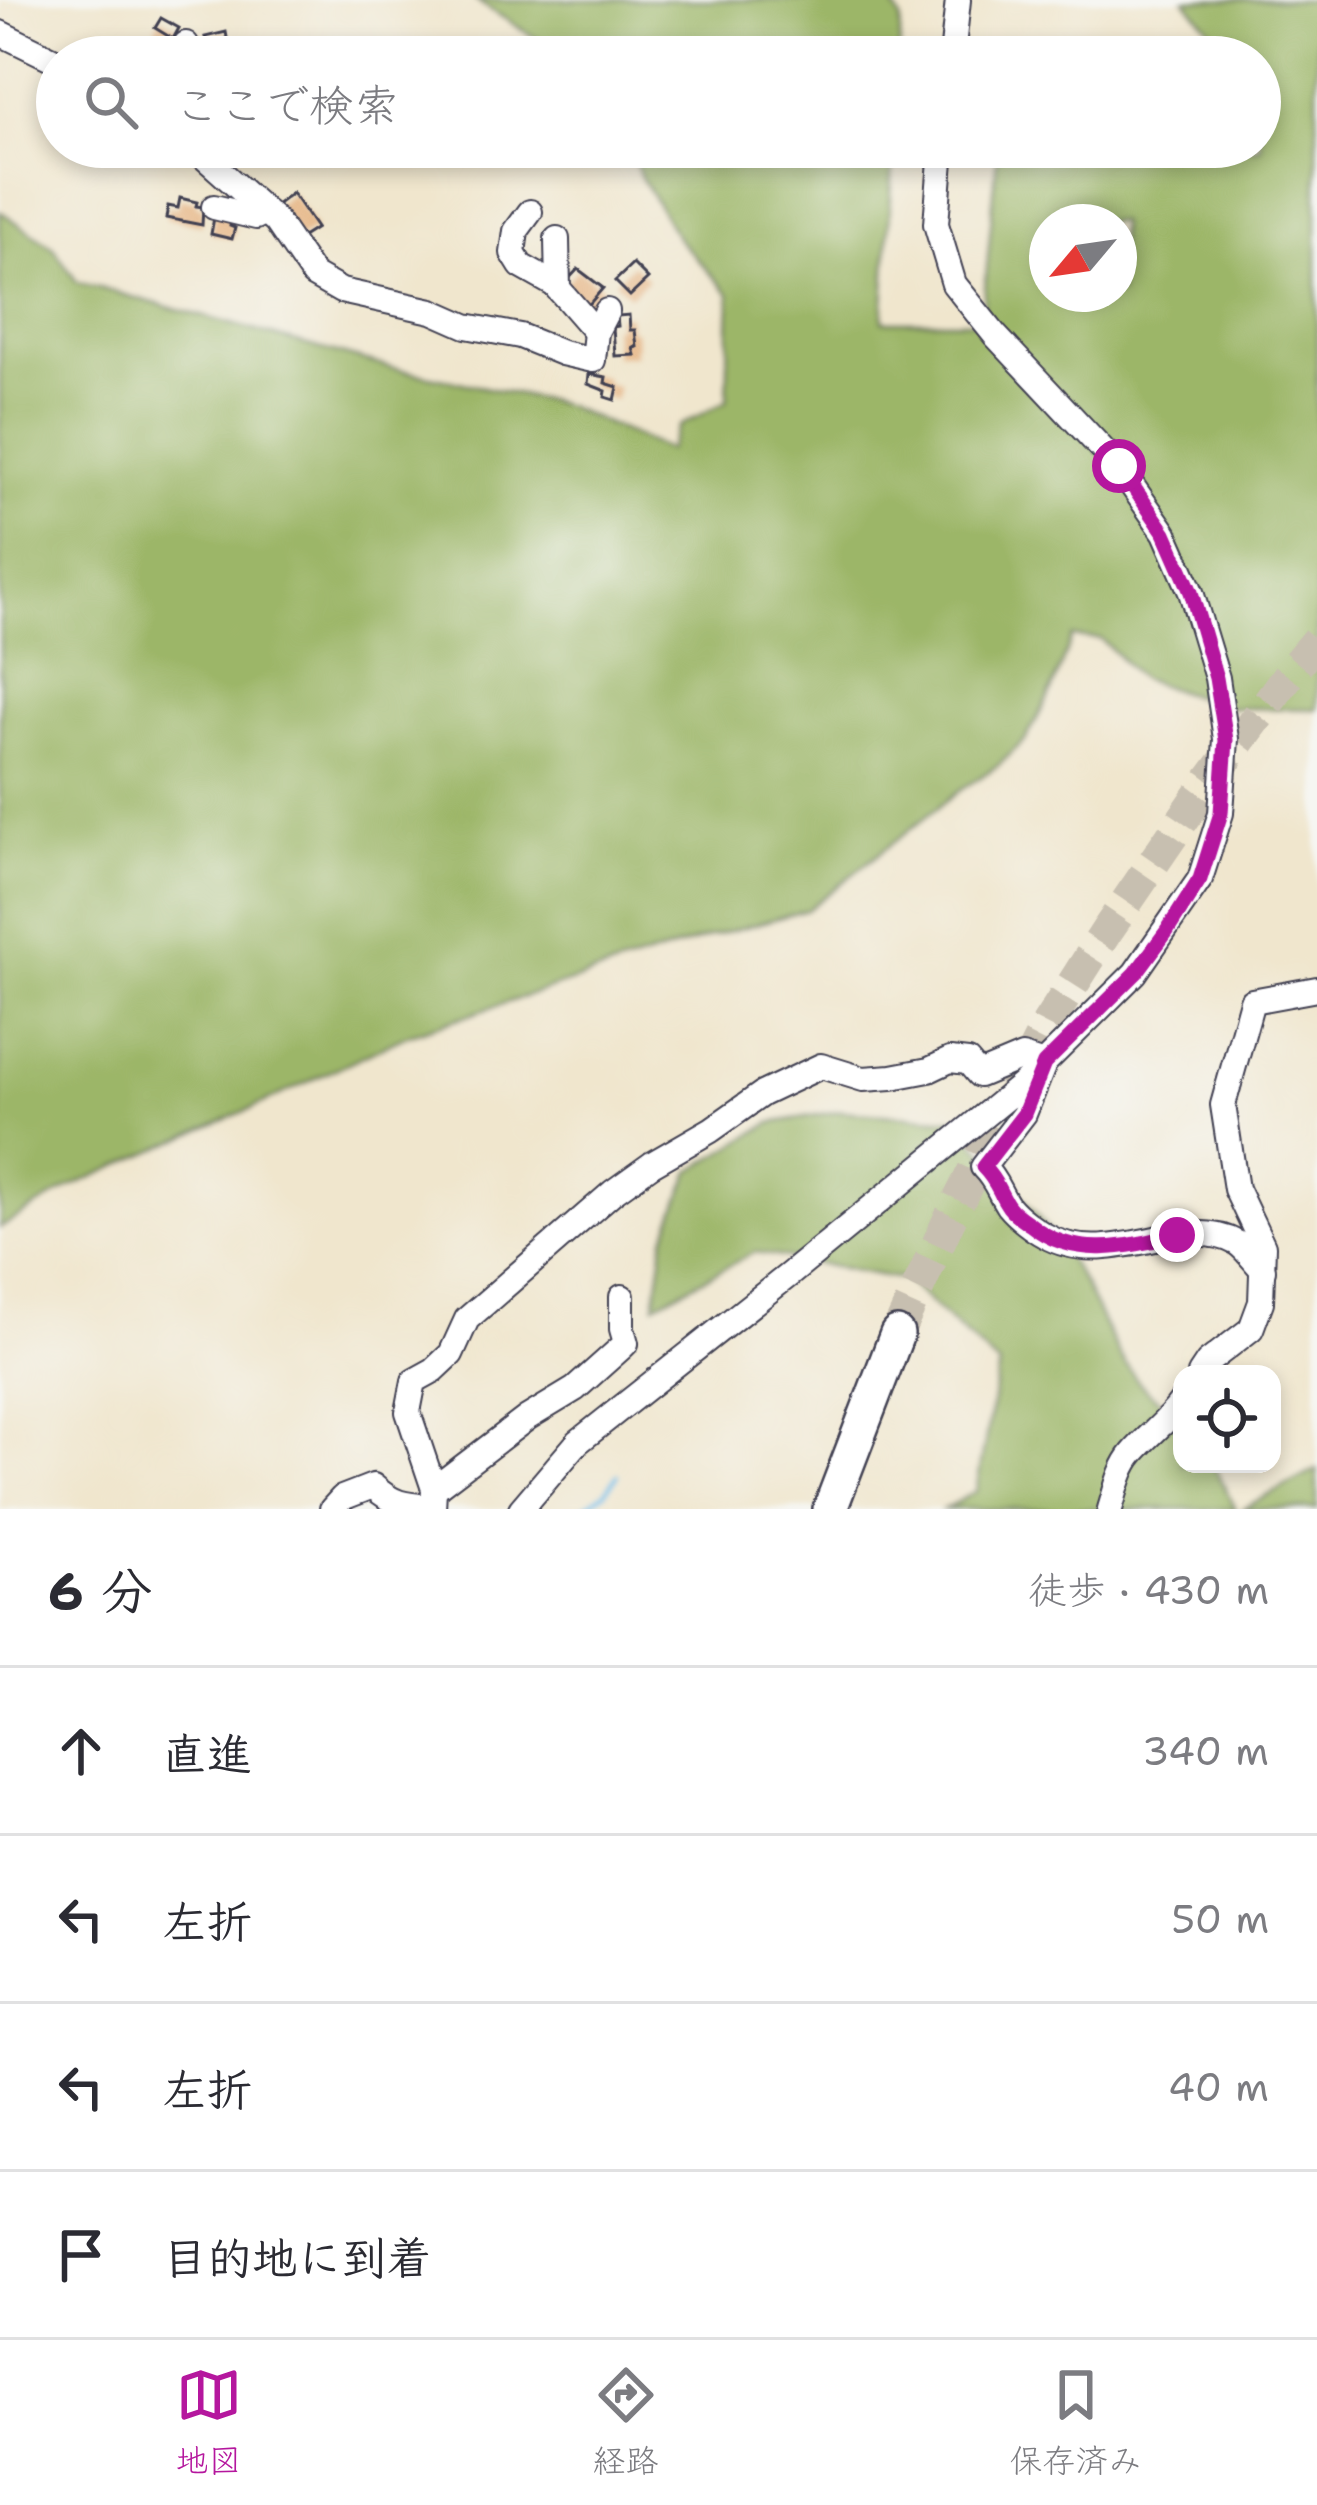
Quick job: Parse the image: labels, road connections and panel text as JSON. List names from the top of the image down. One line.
{"north":"bottom left","page":{"search":"ここで検索","heading":["6 分","徒歩 · 430 m"],"list":[["直進","340 m"],["左折","50 m"],["左折","40 m"],"目的地に到着"],"nav":["地図","経路","保存済み"]}}
